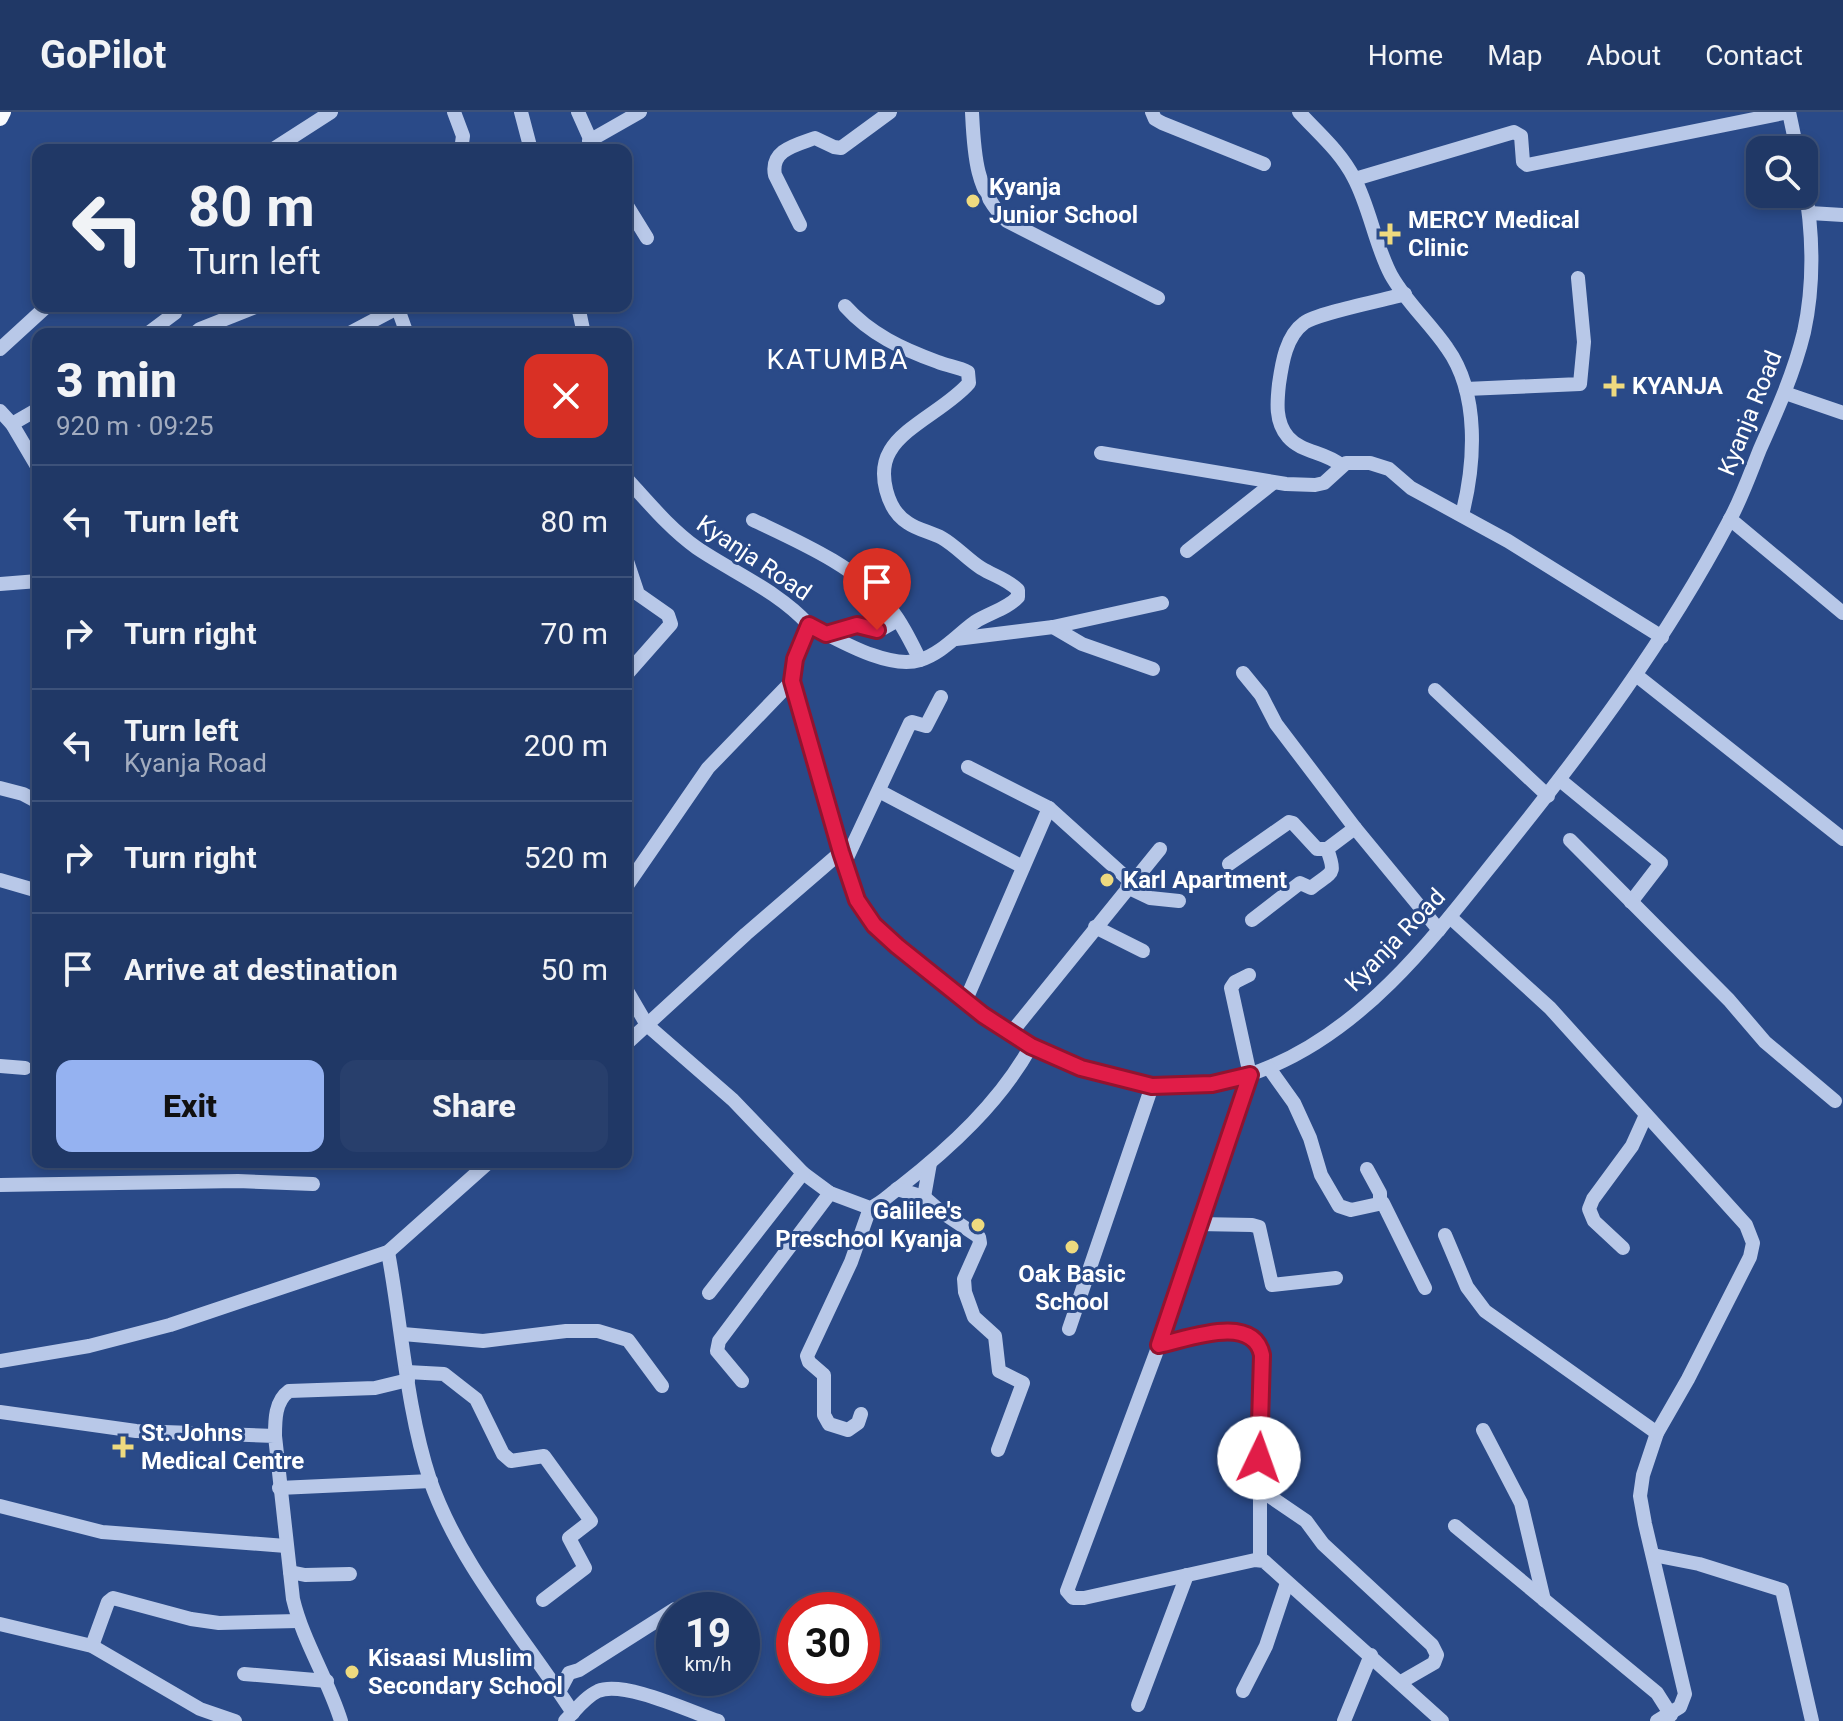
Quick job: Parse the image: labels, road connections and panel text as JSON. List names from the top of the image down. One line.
{"streets":{"street":["Kyanja Road"]},"districts":["KATUMBA"],"places":{"other":["Kyanja Junior School","Karl Apartment","Galilee's Preschool Kyanja","Oak Basic School","Kisaasi Muslim Secondary School"],"health":["MERCY Medical Clinic","KYANJA","St. Johns Medical Centre"]},"page":{"header":"GoPilot","nav":["Home","Map","About","Contact"],"turn":["80 m","Turn left"],"heading":["3 min","920 m · 09:25"],"list":[{"name":"Turn left","value":"80 m"},{"name":"Turn right","value":"70 m"},{"name":"Turn left","note":"Kyanja Road","value":"200 m"},{"name":"Turn right","value":"520 m"},{"name":"Arrive at destination","value":"50 m"}],"buttons":["Exit","Share"],"speed":"19 km/h","limit":"30"}}
